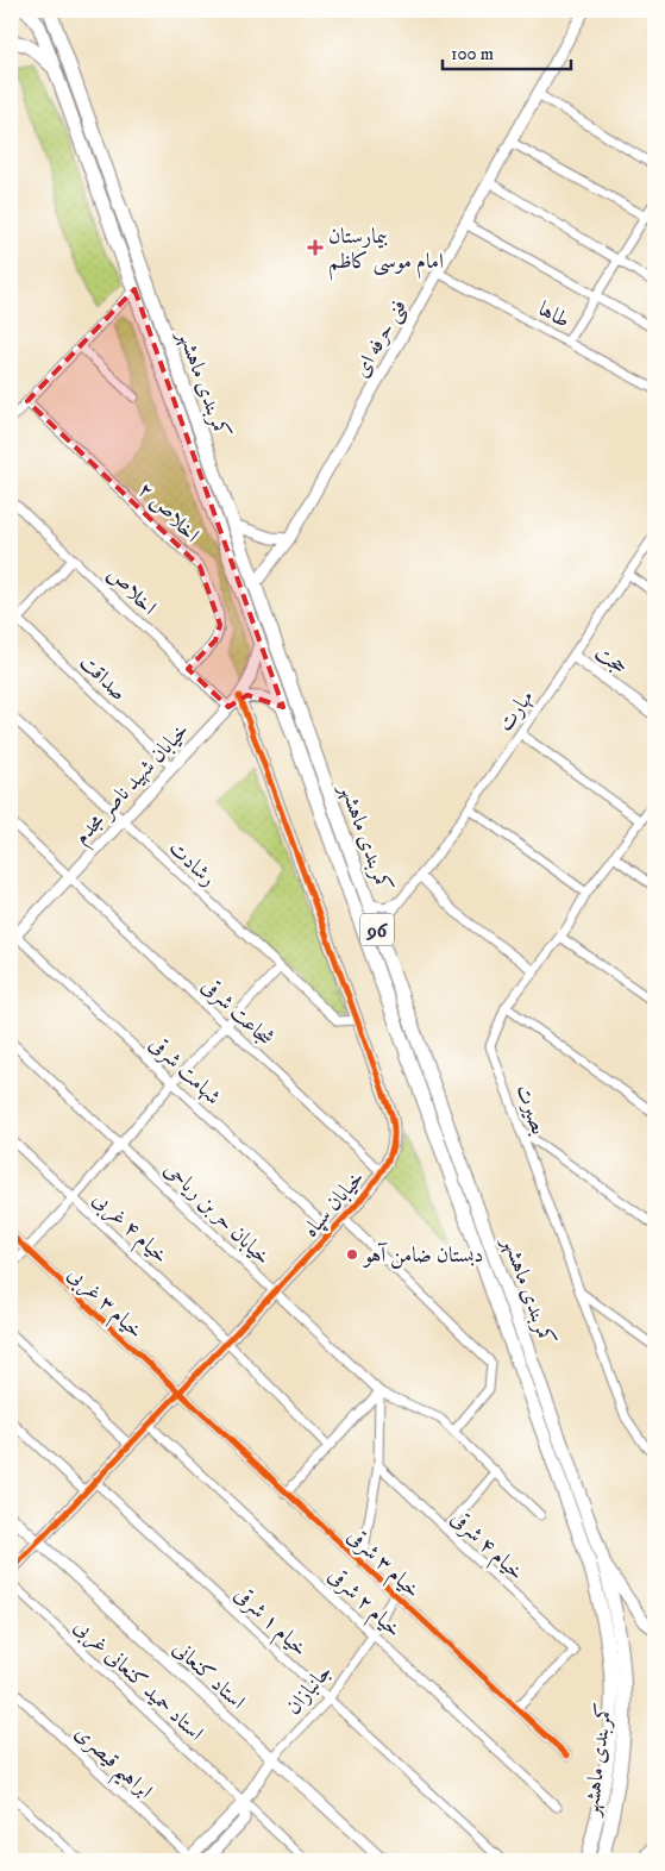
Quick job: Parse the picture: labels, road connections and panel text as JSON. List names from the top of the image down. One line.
{"streets":{"main road":["کمربندی ماهشهر","96"],"street":["طاها","فنی حرفه ای","اخلاص ۲","اخلاص","حجت","صداقت","مهارت","خیابان شهید ناصر مجدم","رشادت","شجاعت شرقی","شهامت شرقی","بصیرت","خیابان سپاه","خیابان حر بن ریاحی","خیام ۴ غربی","خیام ۳ غربی","خیام ۴ شرقی","خیام ۳ شرقی","خیام ۲ شرقی","خیام ۱ شرقی","استاد کنعانی","استاد حمید کنعانی غربی","جانبازان","ابراهیم قیصری"]},"crossings":[["طاها","فنی حرفه ای"],["فنی حرفه ای","کمربندی ماهشهر"],["کمربندی ماهشهر","مهارت"],["کمربندی ماهشهر","خیابان شهید ناصر مجدم"],["کمربندی ماهشهر","96"],["اخلاص ۲","اخلاص"],["اخلاص","خیابان شهید ناصر مجدم"],["حجت","مهارت"],["صداقت","خیابان شهید ناصر مجدم"],["خیابان شهید ناصر مجدم","رشادت"],["خیابان شهید ناصر مجدم","شجاعت شرقی"],["خیابان شهید ناصر مجدم","شهامت شرقی"],["خیابان شهید ناصر مجدم","خیابان سپاه"],["رشادت","خیابان سپاه"],["شجاعت شرقی","خیابان سپاه"],["شهامت شرقی","خیابان سپاه"],["خیابان سپاه","خیابان حر بن ریاحی"],["خیابان سپاه","خیام ۴ غربی"],["خیابان سپاه","خیام ۳ غربی"],["خیابان سپاه","خیام ۳ شرقی"],["خیابان سپاه","خیام ۲ شرقی"],["خیابان سپاه","خیام ۱ شرقی"],["خیابان سپاه","استاد کنعانی"],["خیام ۳ غربی","خیام ۳ شرقی"],["خیام ۴ شرقی","خیام ۳ شرقی"],["خیام ۳ شرقی","جانبازان"],["خیام ۲ شرقی","جانبازان"],["خیام ۱ شرقی","جانبازان"],["استاد کنعانی","جانبازان"],["استاد حمید کنعانی غربی","جانبازان"]],"places":{"health":["بیمارستان امام موسی کاظم"],"other":["دبستان ضامن آهو"]},"scale_bar":"100 m"}
